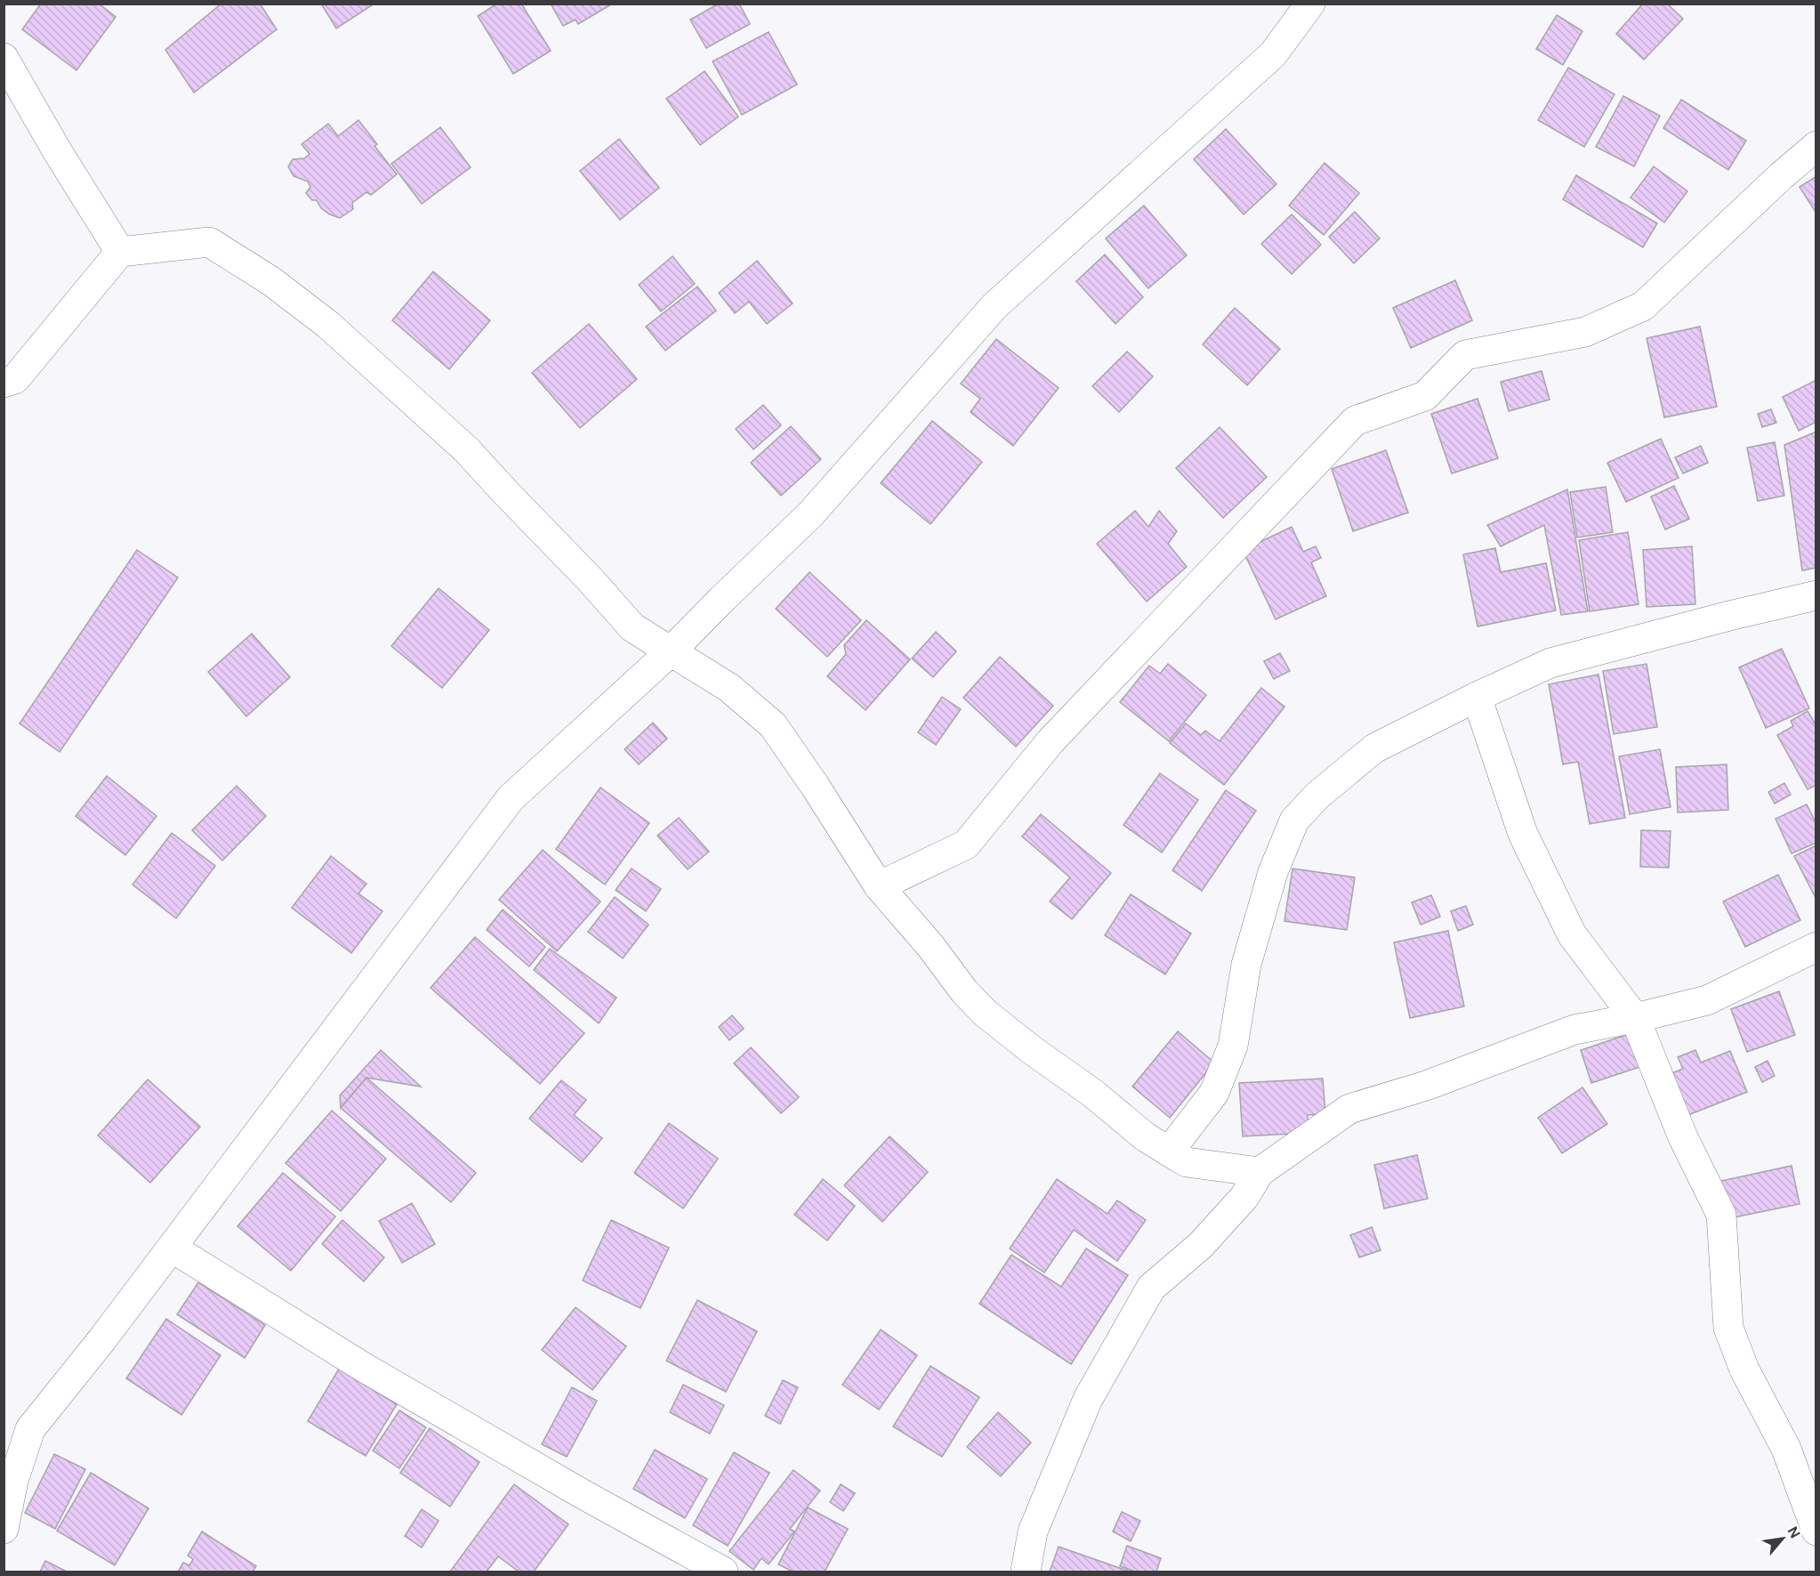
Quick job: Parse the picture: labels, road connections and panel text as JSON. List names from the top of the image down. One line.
{"north":"top right"}
